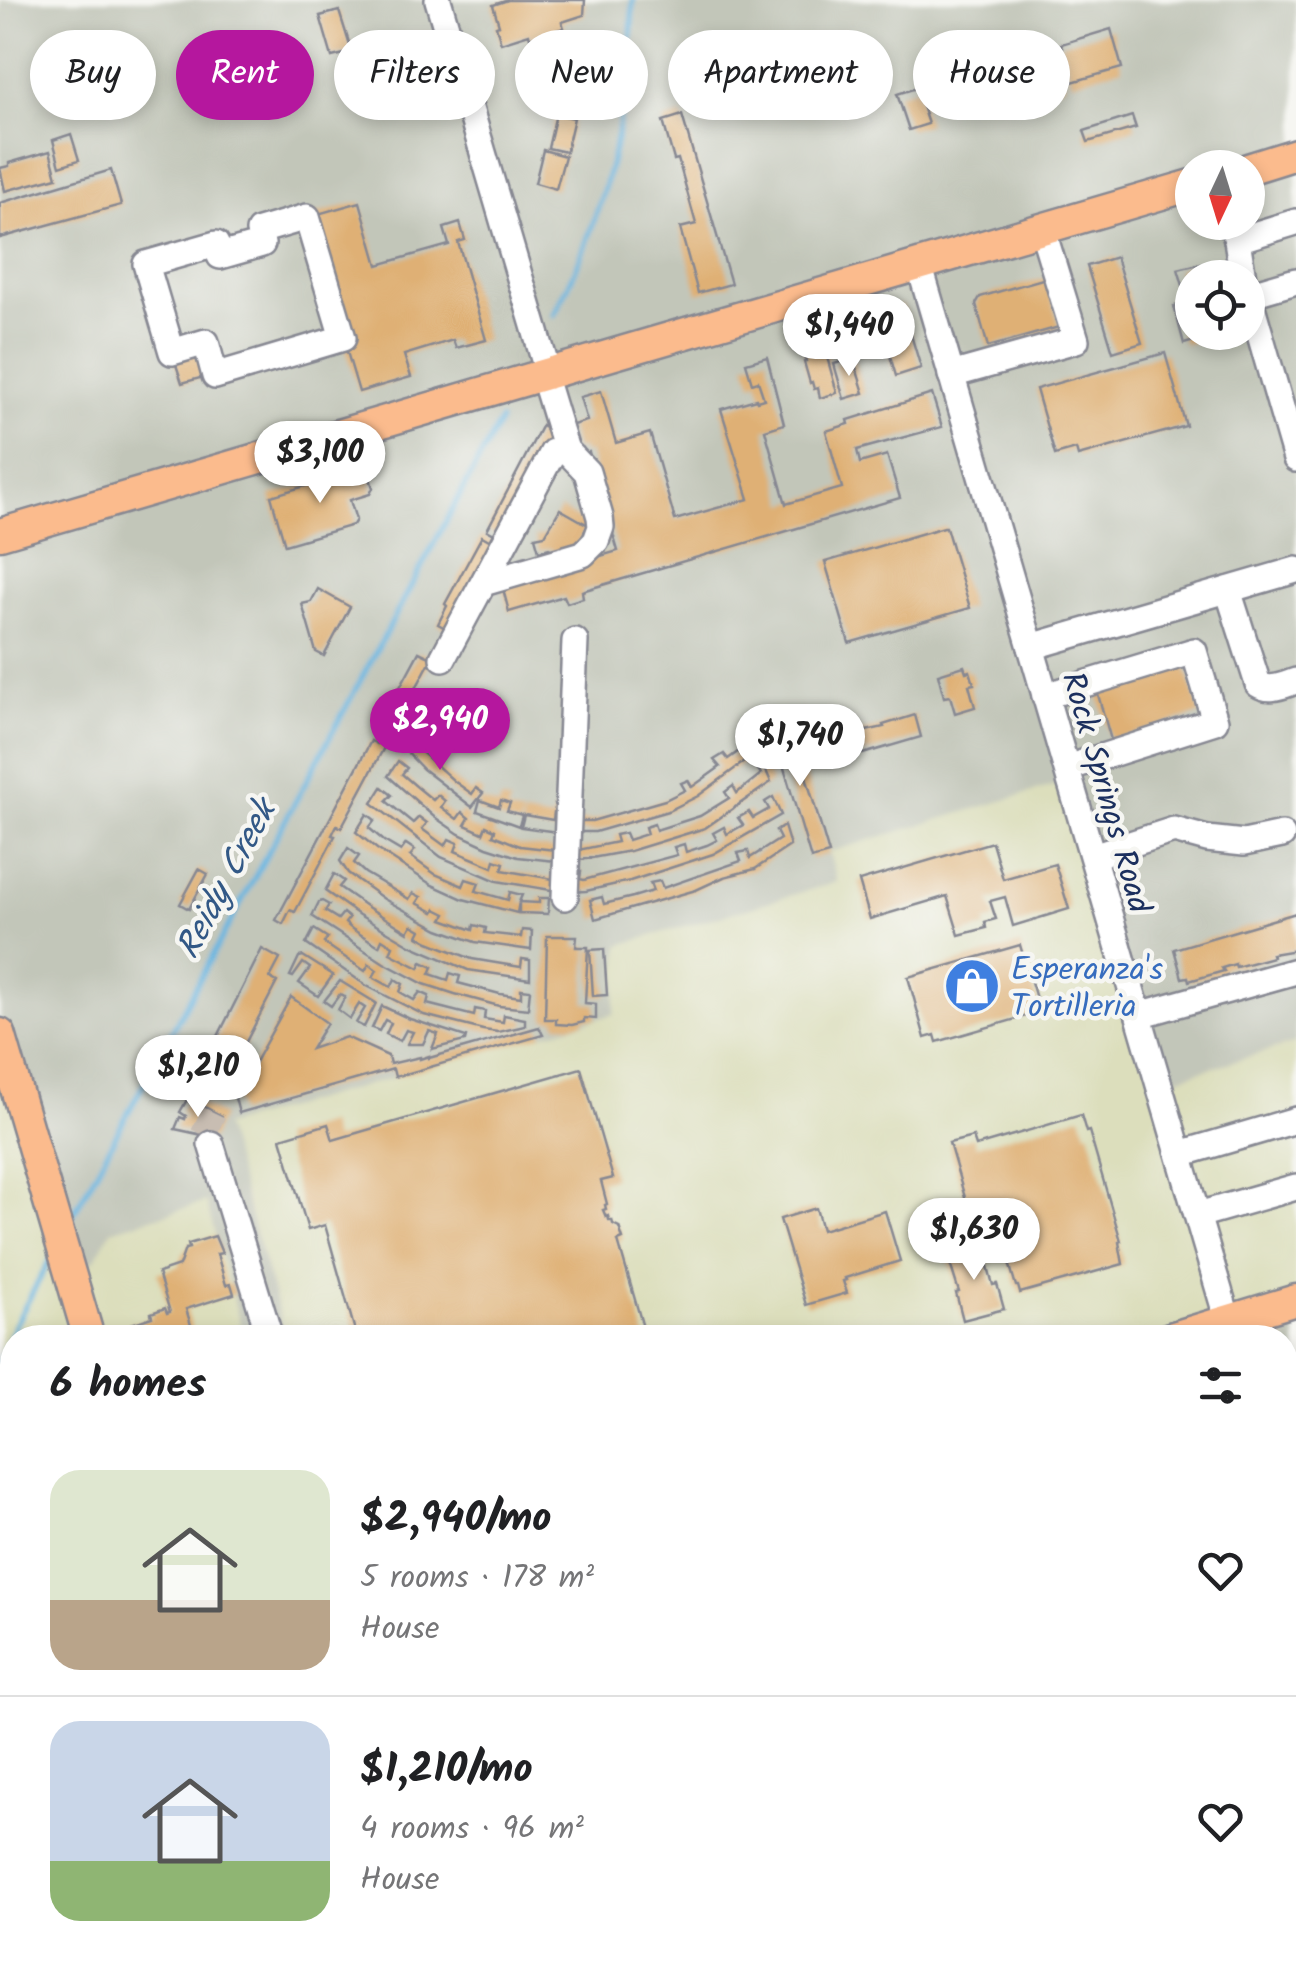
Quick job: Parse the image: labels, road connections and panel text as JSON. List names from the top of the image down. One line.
{"streets":{"street":["Rock Springs Road"]},"water":["Reidy Creek"],"places":{"shop":["Esperanza's Tortilleria"]},"north":"bottom","page":{"chip":["Buy","Rent","Filters","New","Apartment","House"],"price":["$1,440","$3,100","$2,940","$1,740","$1,210","$1,630"],"heading":"6 homes","list":[{"name":"$2,940/mo","note":"5 rooms · 178 m² · House"},{"name":"$1,210/mo","note":"4 rooms · 96 m² · House"}]}}
